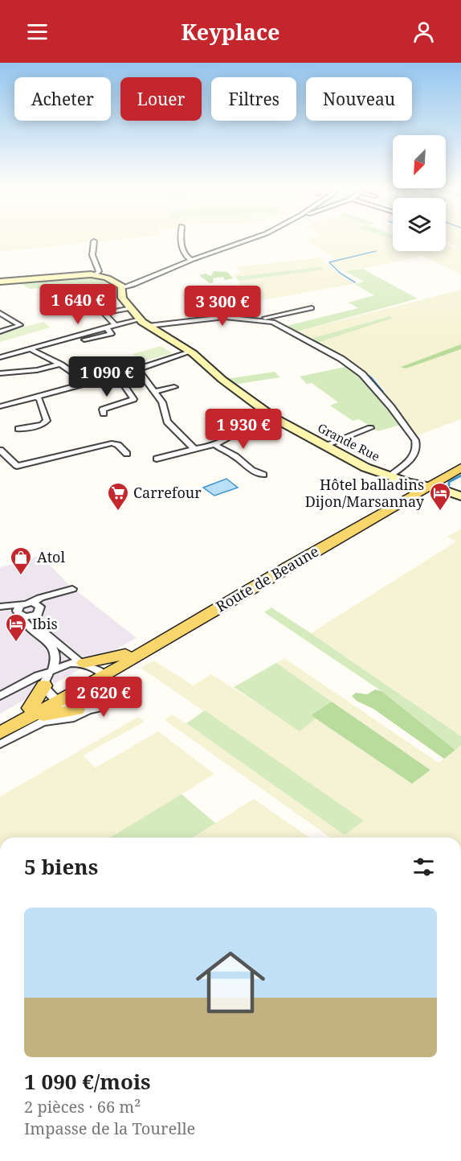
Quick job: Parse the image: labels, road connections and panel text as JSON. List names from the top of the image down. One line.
{"streets":{"main road":["Grande Rue","Route de Beaune"]},"crossings":[["Grande Rue","Route de Beaune"]],"places":{"supermarket":["Carrefour"],"hotel":["Hôtel balladins Dijon/Marsannay","Ibis"],"shop":["Atol"]},"north":"bottom left","page":{"header":"Keyplace","chip":["Acheter","Louer","Filtres","Nouveau"],"price":["1 640 €","3 300 €","1 090 €","1 930 €","2 620 €"],"heading":"5 biens","list":[{"name":"1 090 €/mois","note":"2 pièces · 66 m² · Impasse de la Tourelle"}]}}
